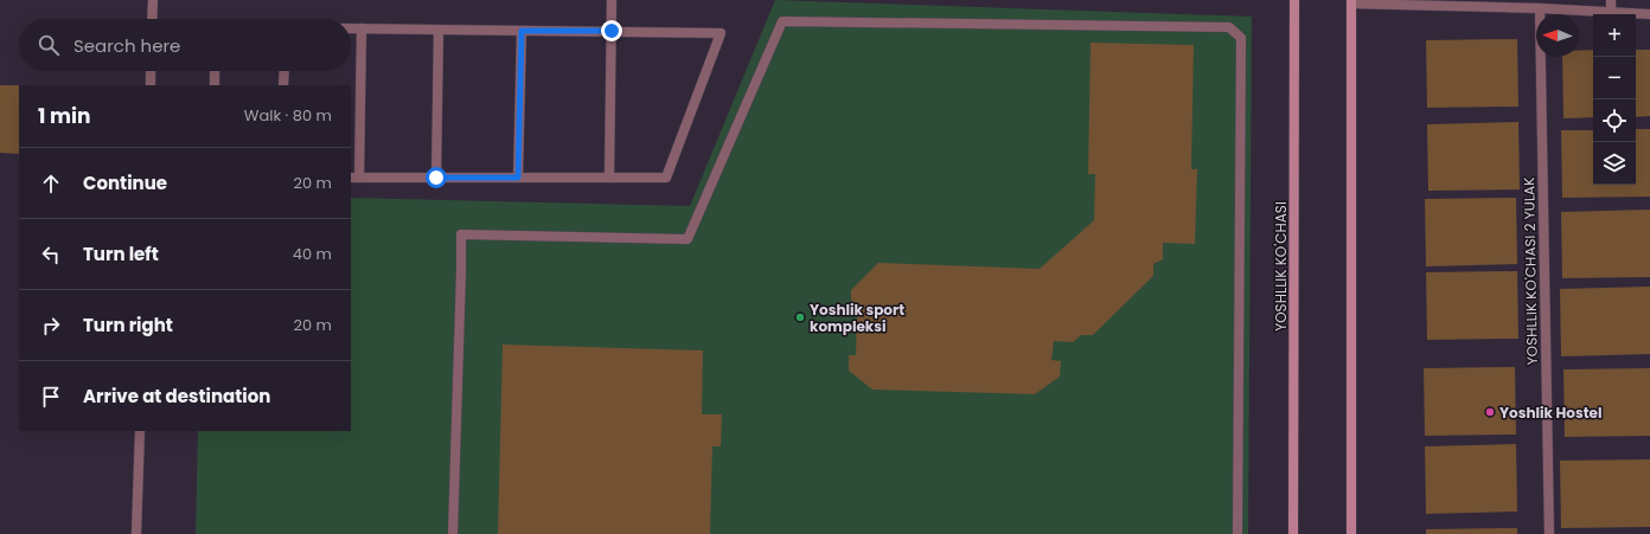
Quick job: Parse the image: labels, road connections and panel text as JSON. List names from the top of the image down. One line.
{"streets":{"main road":["YOSHLLIK KO'CHASI"],"street":["YOSHLLIK KO'CHASI 2 YULAK"]},"places":["Yoshlik sport kompleksi","Yoshlik Hostel"],"north":"left","page":{"map_buttons":["+","−"],"search":"Search here","heading":["1 min","Walk · 80 m"],"list":[["Continue","20 m"],["Turn left","40 m"],["Turn right","20 m"],"Arrive at destination"]}}
